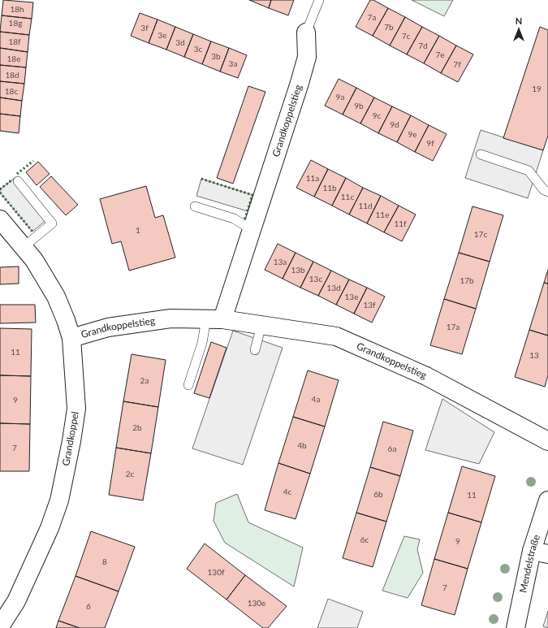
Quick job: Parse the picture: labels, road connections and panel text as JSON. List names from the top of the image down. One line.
{"streets":{"street":["Grandkoppelstieg","Grandkoppel","Mendelstraße"]},"crossings":[["Grandkoppelstieg","Grandkoppel"]],"house_numbers":["18h","7a","18g","7b","3f","3e","7c","18f","3d","7d","3c","7e","3b","18e","3a","7f","18d","19","18c","9a","9b","9c","9d","9e","9f","11a","11b","11c","11d","11e","11f","1","17c","13a","13b","13c","17b","13d","13e","13f","17a","11","13","2a","4a","9","2b","4b","7","6a","2c","4c","6b","11","6c","9","8","130f","7","130e","6"],"north":"top"}
